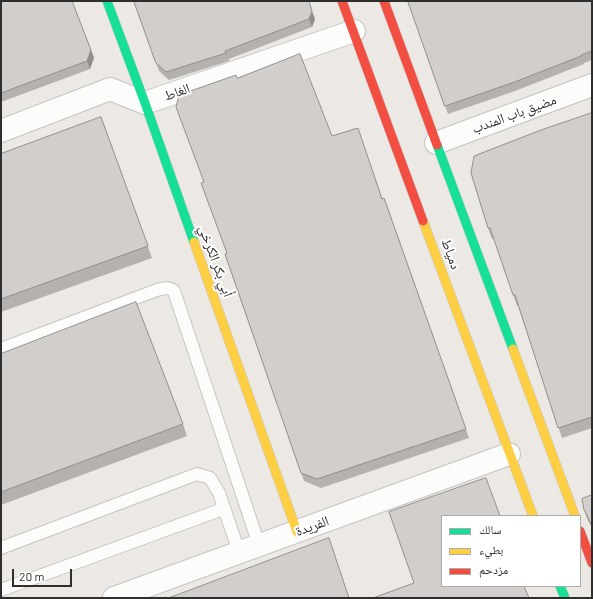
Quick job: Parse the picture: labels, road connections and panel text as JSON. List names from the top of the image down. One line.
{"streets":{"street":["الغاط","مضيق باب المندب","دمياط","أبي بكر الكرخي","الفريدة"]},"crossings":[["الغاط","دمياط"],["الغاط","أبي بكر الكرخي"],["مضيق باب المندب","دمياط"],["دمياط","الفريدة"],["أبي بكر الكرخي","الفريدة"]],"legend":["سالك","بطيء","مزدحم"],"scale_bar":"20 m"}
